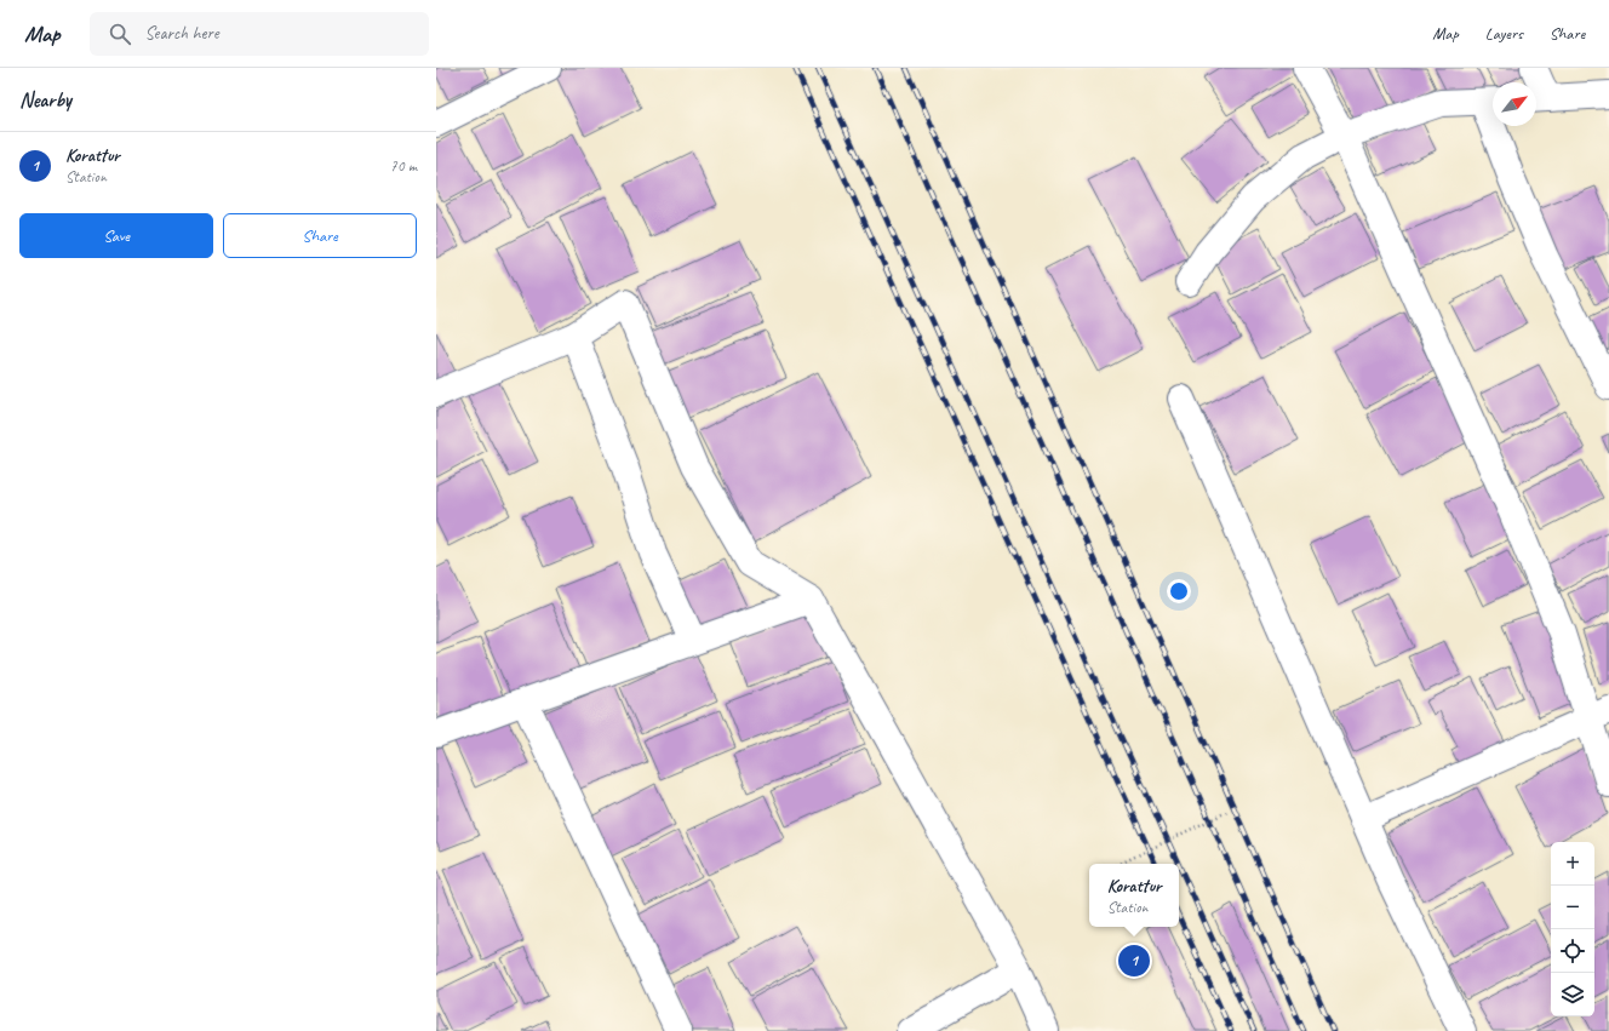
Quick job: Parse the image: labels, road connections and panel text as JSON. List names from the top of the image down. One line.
{"north":"top right","page":{"header":"Map","search":"Search here","nav":["Map","Layers","Share"],"heading":"Nearby","list":[{"mark":"1","name":"Korattur","note":"Station","value":"70 m"}],"buttons":["Save","Share"],"map_buttons":["+","−"],"popup":["Korattur","Station"],"pins":"1"}}
